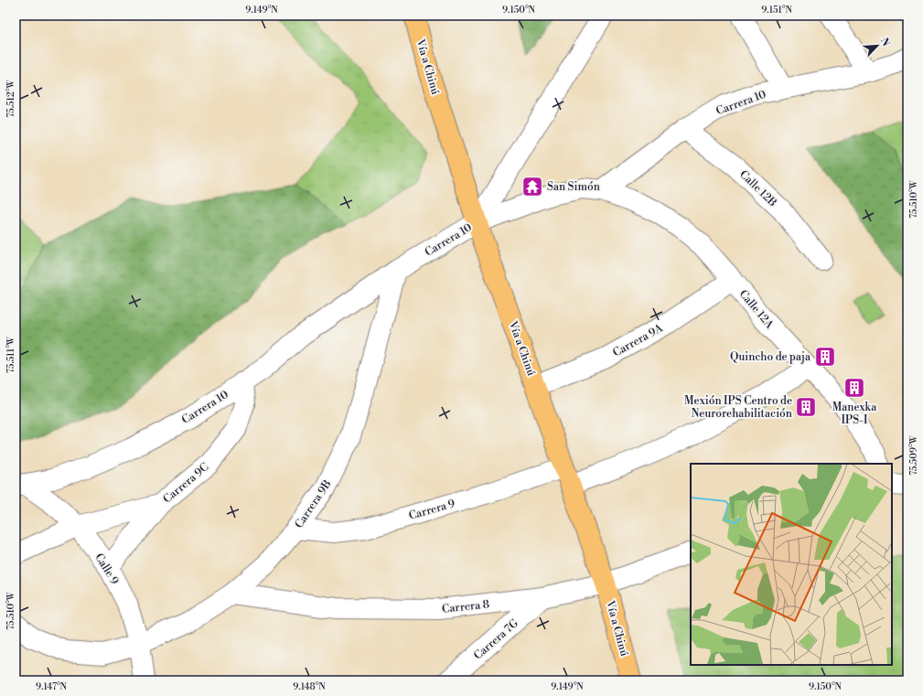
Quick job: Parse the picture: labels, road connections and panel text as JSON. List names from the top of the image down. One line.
{"streets":{"main road":["Vía a Chinú"],"street":["Carrera 10","Calle 12B","Calle 12A","Carrera 9A","Carrera 9C","Carrera 9B","Carrera 9","Calle 9","Carrera 8","Carrera 7G"]},"crossings":[["Vía a Chinú","Carrera 10"],["Vía a Chinú","Carrera 9A"],["Vía a Chinú","Carrera 9"],["Vía a Chinú","Carrera 8"],["Carrera 10","Calle 12B"],["Carrera 10","Calle 12A"],["Carrera 10","Carrera 9C"],["Carrera 10","Carrera 9B"],["Carrera 10","Calle 9"],["Calle 12A","Carrera 9A"],["Calle 12A","Carrera 9"],["Carrera 9C","Calle 9"],["Carrera 9B","Carrera 9"],["Carrera 9B","Calle 9"],["Carrera 9B","Carrera 8"],["Carrera 8","Carrera 7G"]],"places":{"temple":["San Simón"],"building":["Quincho de paja","Manexka IPS-I","Mexión IPS Centro de Neurorehabilitación"]},"north":"top right","coordinates":["9.149°N","9.150°N","9.151°N","75.512°W","75.510°W","75.511°W","75.509°W","9.147°N","9.148°N"]}
